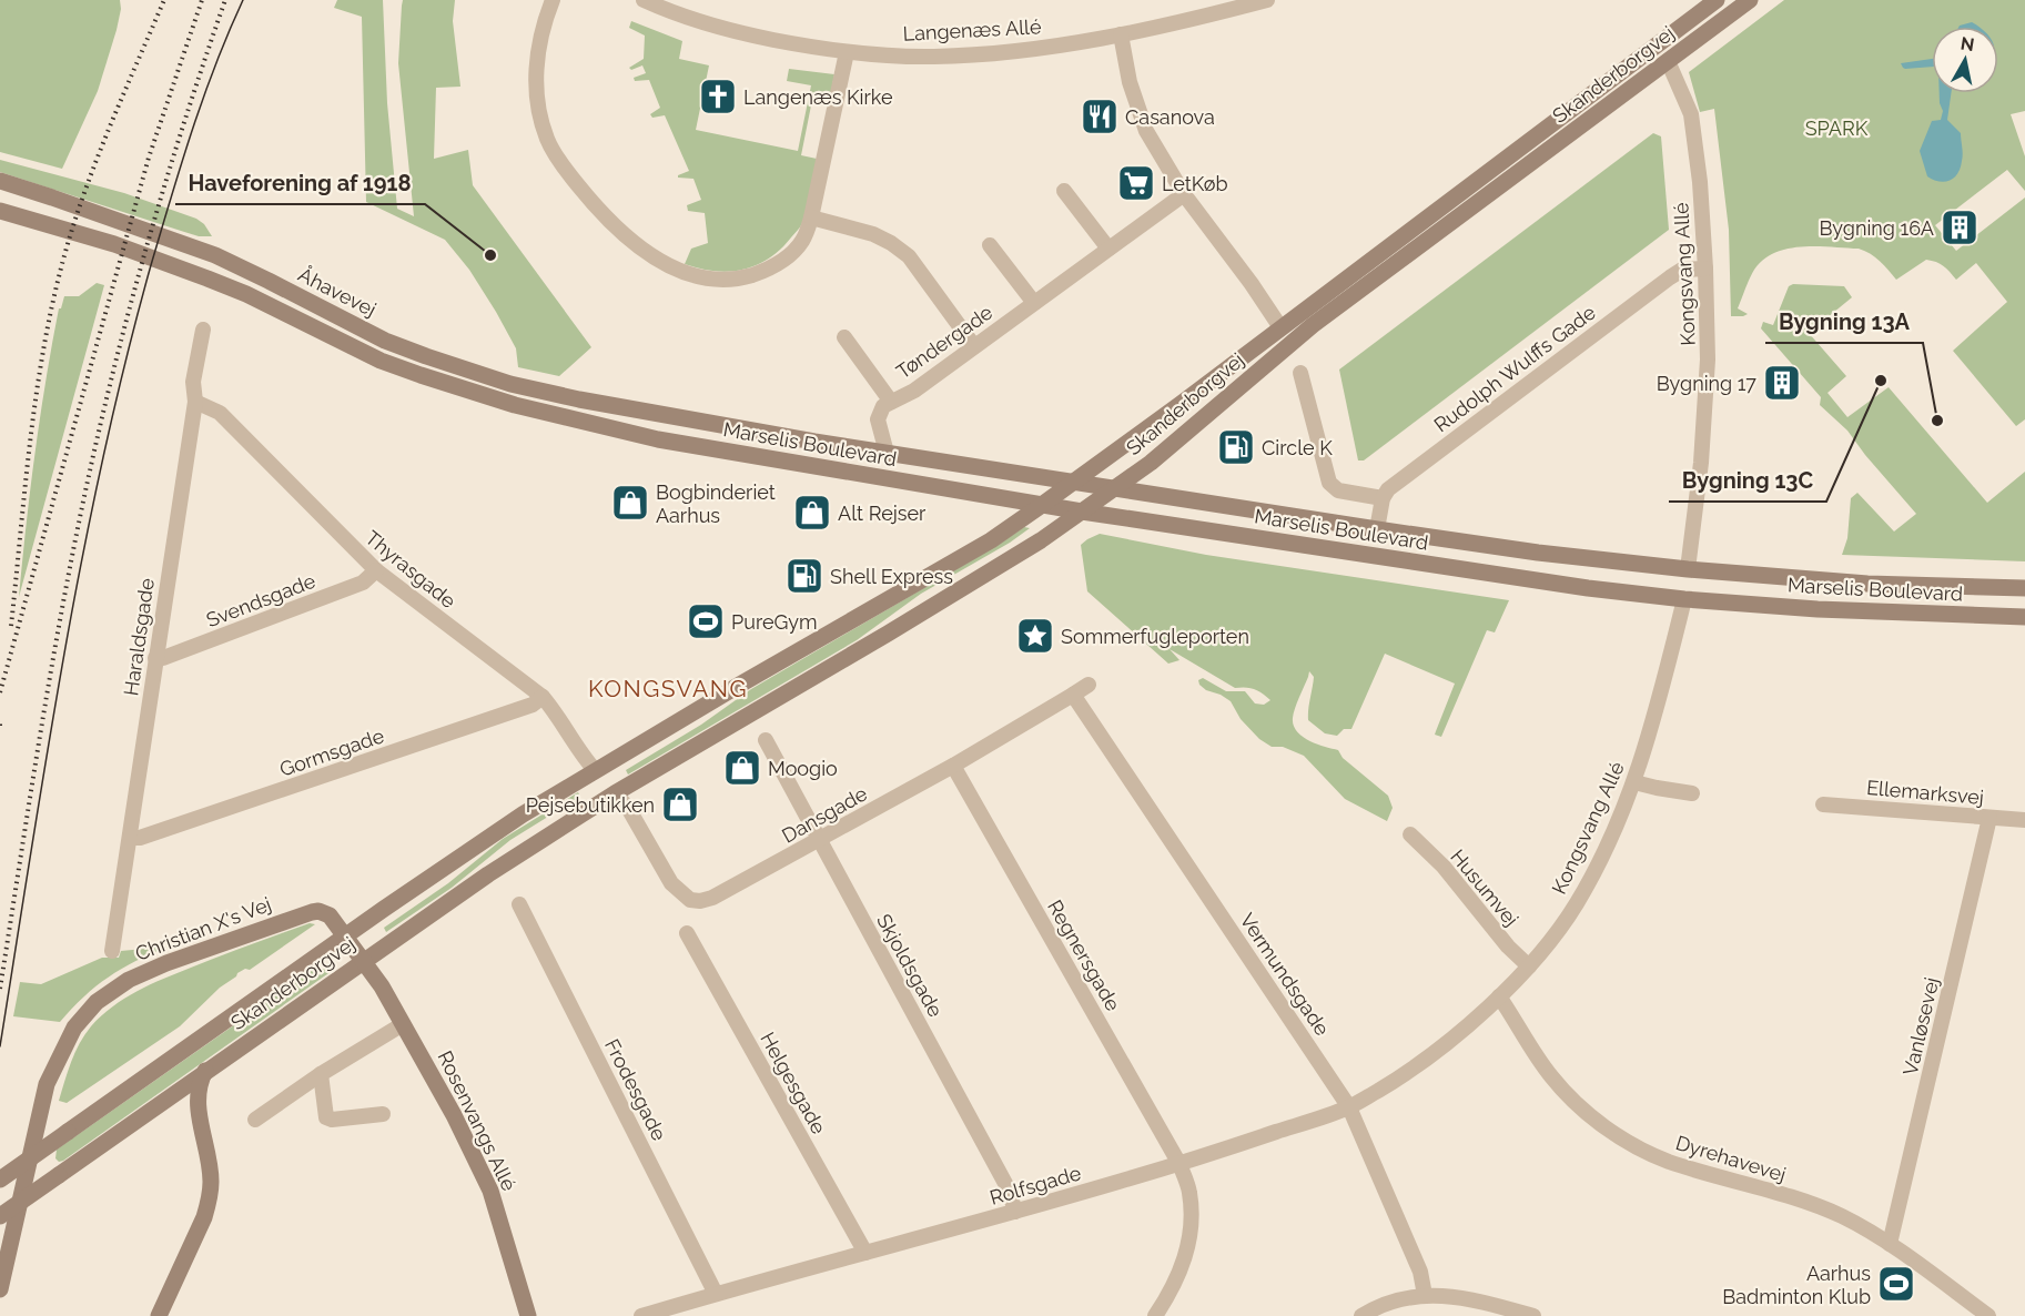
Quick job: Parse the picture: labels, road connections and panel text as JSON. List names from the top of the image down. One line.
{"streets":{"street":["Langenæs Allé","Skanderborgvej","Kongsvang Allé","Åhavevej","Tøndergade","Rudolph Wulffs Gade","Marselis Boulevard","Thyrasgade","Svendsgade","Haraldsgade","Gormsgade","Ellemarksvej","Dansgade","Husumvej","Christian X's Vej","Regnersgade","Skjoldsgade","Vermundsgade","Vanløsevej","Helgesgade","Frodesgade","Rosenvangs Allé","Dyrehavevej","Rolfsgade"]},"crossings":[["Skanderborgvej","Kongsvang Allé"],["Skanderborgvej","Marselis Boulevard"],["Skanderborgvej","Thyrasgade"],["Skanderborgvej","Dansgade"],["Skanderborgvej","Christian X's Vej"],["Skanderborgvej","Rosenvangs Allé"],["Kongsvang Allé","Rudolph Wulffs Gade"],["Kongsvang Allé","Marselis Boulevard"],["Kongsvang Allé","Husumvej"],["Kongsvang Allé","Dyrehavevej"],["Kongsvang Allé","Rolfsgade"],["Åhavevej","Marselis Boulevard"],["Tøndergade","Marselis Boulevard"],["Thyrasgade","Svendsgade"],["Thyrasgade","Haraldsgade"],["Thyrasgade","Gormsgade"],["Svendsgade","Haraldsgade"],["Haraldsgade","Gormsgade"],["Ellemarksvej","Vanløsevej"],["Dansgade","Regnersgade"],["Dansgade","Skjoldsgade"],["Dansgade","Vermundsgade"],["Christian X's Vej","Rosenvangs Allé"],["Regnersgade","Rolfsgade"],["Skjoldsgade","Rolfsgade"],["Vermundsgade","Rolfsgade"],["Vanløsevej","Dyrehavevej"],["Helgesgade","Rolfsgade"],["Frodesgade","Rolfsgade"]],"districts":["KONGSVANG"],"parks":["SPARK"],"places":{"church":["Langenæs Kirke"],"restaurant":["Casanova"],"supermarket":["LetKøb"],"building":["Bygning 16A","Bygning 17"],"other":["Haveforening af 1918","Bygning 13C","Bygning 13A"],"fuel station":["Circle K","Shell Express"],"shop":["Bogbinderiet Aarhus","Alt Rejser","Moogio","Pejsebutikken"],"sports":["PureGym","Aarhus Badminton Klub"],"place":["Sommerfugleporten"]},"north":"top"}
